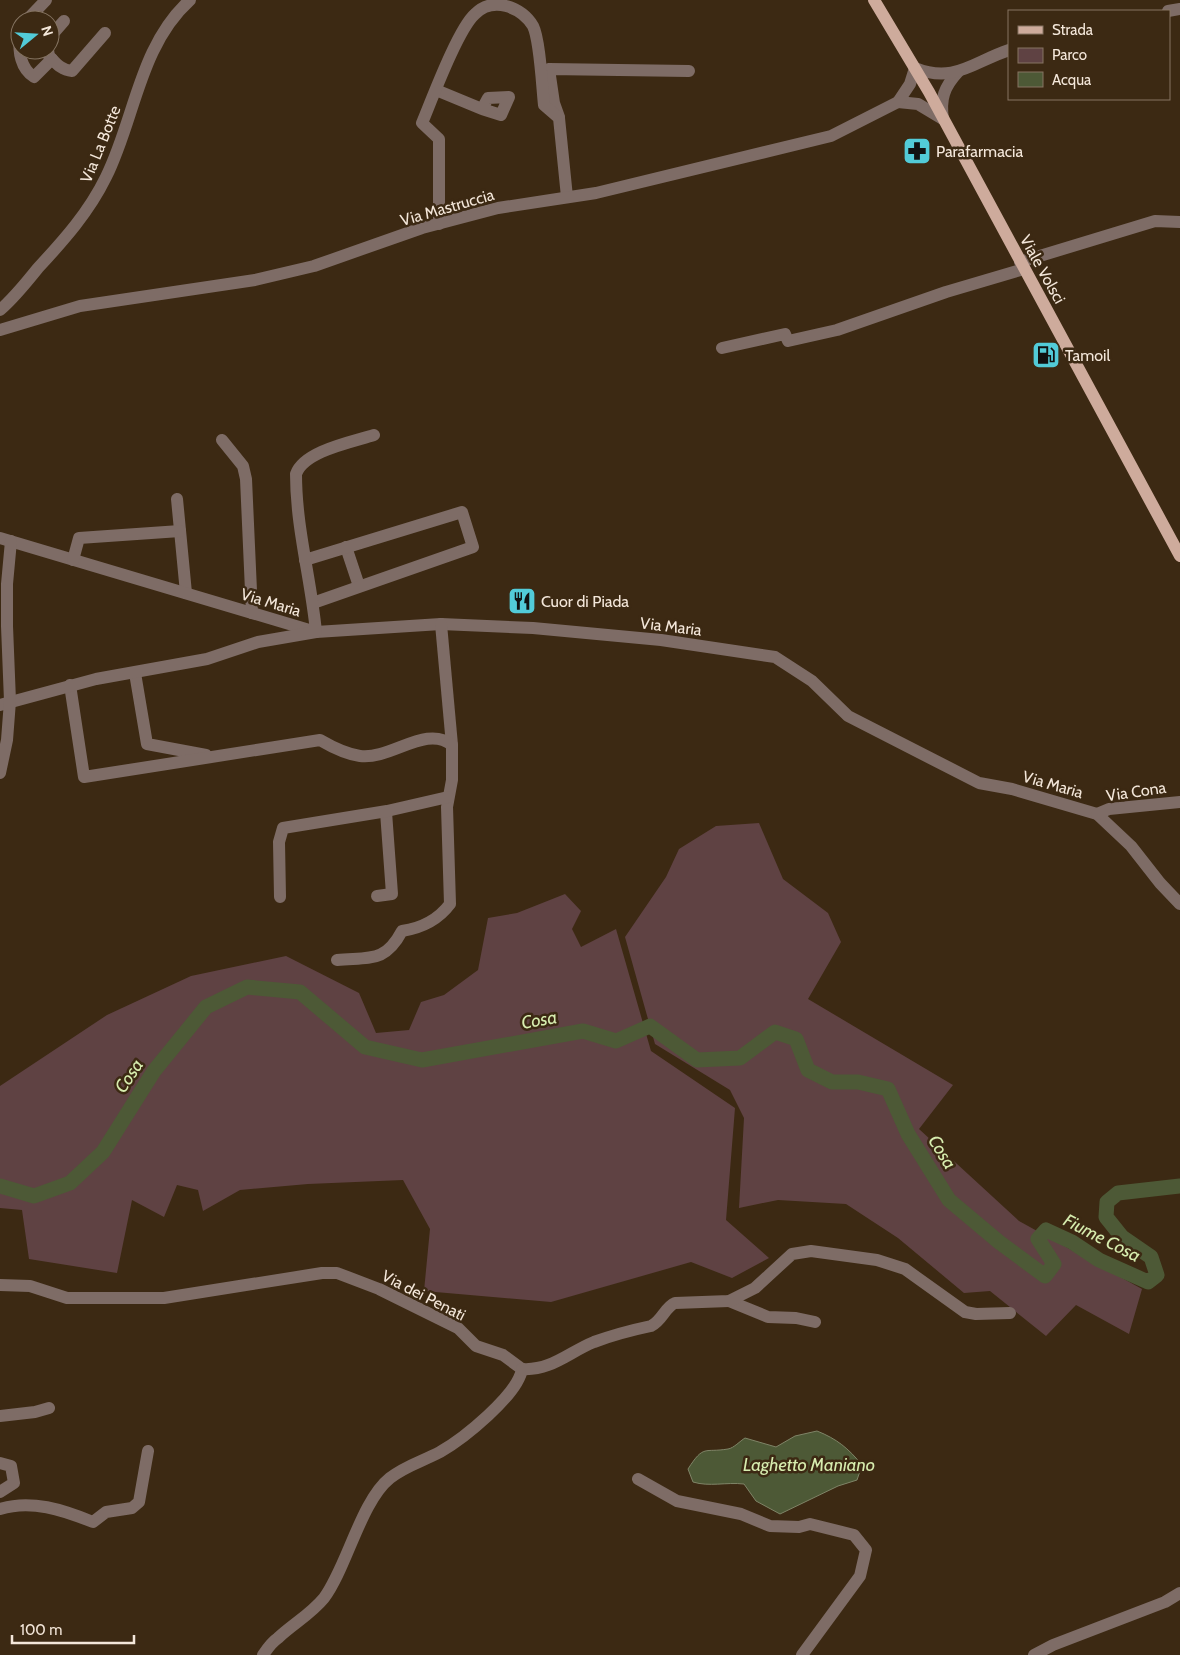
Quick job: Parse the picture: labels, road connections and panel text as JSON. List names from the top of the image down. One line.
{"streets":{"main road":["Viale Volsci"],"street":["Via La Botte","Via Mastruccia","Via Maria","Via Cona","Via dei Penati"]},"crossings":[["Via Mastruccia","Viale Volsci"],["Via Maria","Via Cona"]],"water":["Cosa","Fiume Cosa","Laghetto Maniano"],"places":{"pharmacy":["Parafarmacia"],"fuel station":["Tamoil"],"restaurant":["Cuor di Piada"]},"legend":["Strada","Parco","Acqua"],"scale_bar":"100 m","north":"right"}
